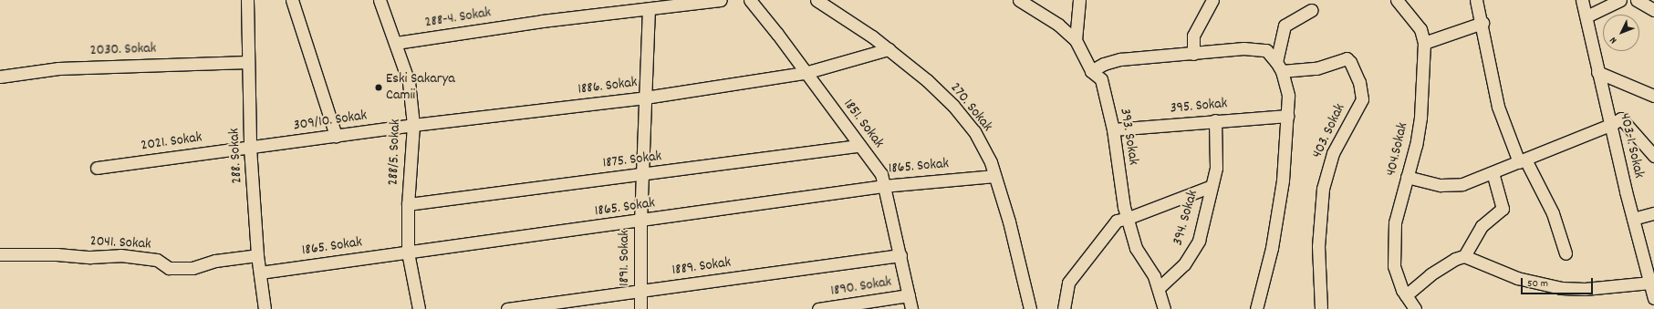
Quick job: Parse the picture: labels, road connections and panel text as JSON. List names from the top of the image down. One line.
{"streets":{"street":["288-4. Sokak","2030. Sokak","1886. Sokak","395. Sokak","270. Sokak","309/10. Sokak","1851. Sokak","403. Sokak","393. Sokak","2021. Sokak","403-1. Sokak","404.Sokak","288/5. Sokak","288. Sokak","1875. Sokak","1865. Sokak","394. Sokak","2041. Sokak","1891. Sokak","1889. Sokak","1890. Sokak"]},"crossings":[["288-4. Sokak","288/5. Sokak"],["288-4. Sokak","1891. Sokak"],["2030. Sokak","288. Sokak"],["1886. Sokak","270. Sokak"],["1886. Sokak","309/10. Sokak"],["1886. Sokak","1851. Sokak"],["1886. Sokak","288/5. Sokak"],["1886. Sokak","1891. Sokak"],["395. Sokak","393. Sokak"],["395. Sokak","394. Sokak"],["270. Sokak","1865. Sokak"],["309/10. Sokak","2021. Sokak"],["309/10. Sokak","288/5. Sokak"],["309/10. Sokak","288. Sokak"],["1851. Sokak","1875. Sokak"],["1851. Sokak","1865. Sokak"],["1851. Sokak","1889. Sokak"],["1851. Sokak","1890. Sokak"],["393. Sokak","394. Sokak"],["2021. Sokak","288. Sokak"],["288/5. Sokak","1875. Sokak"],["288/5. Sokak","1865. Sokak"],["288. Sokak","1865. Sokak"],["288. Sokak","2041. Sokak"],["1875. Sokak","1891. Sokak"],["1865. Sokak","1891. Sokak"],["1891. Sokak","1889. Sokak"]],"places":["Eski Sakarya Camii"],"scale_bar":"50 m","north":"bottom left"}
